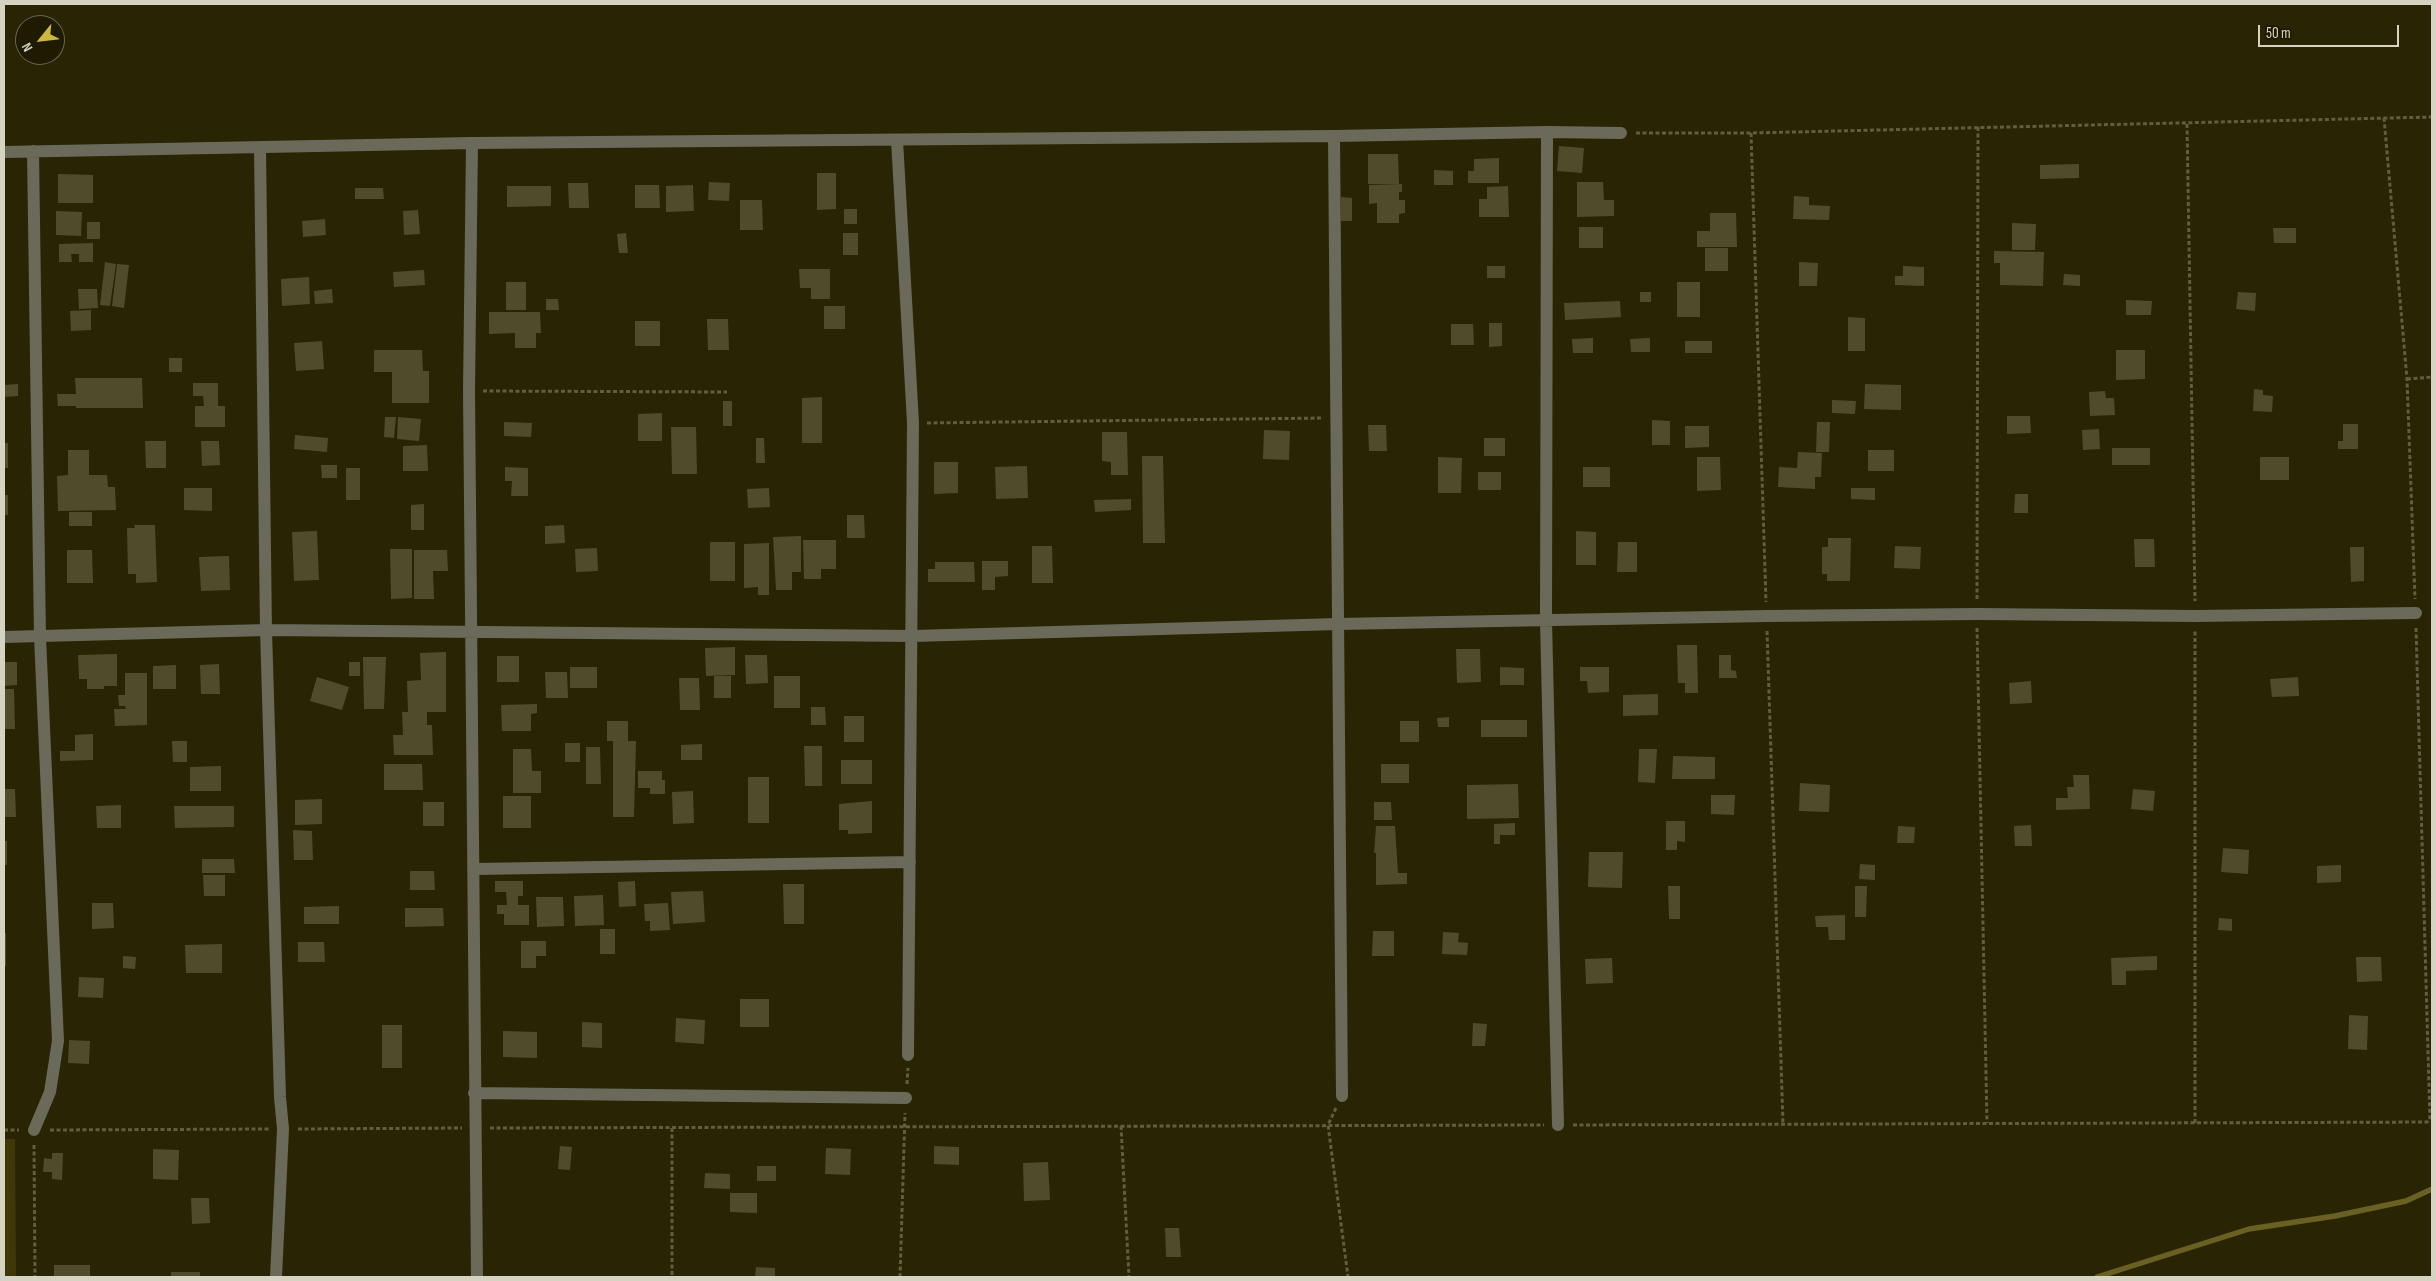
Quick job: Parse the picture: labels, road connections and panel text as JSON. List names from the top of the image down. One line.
{"scale_bar":"50 m","north":"bottom left"}
